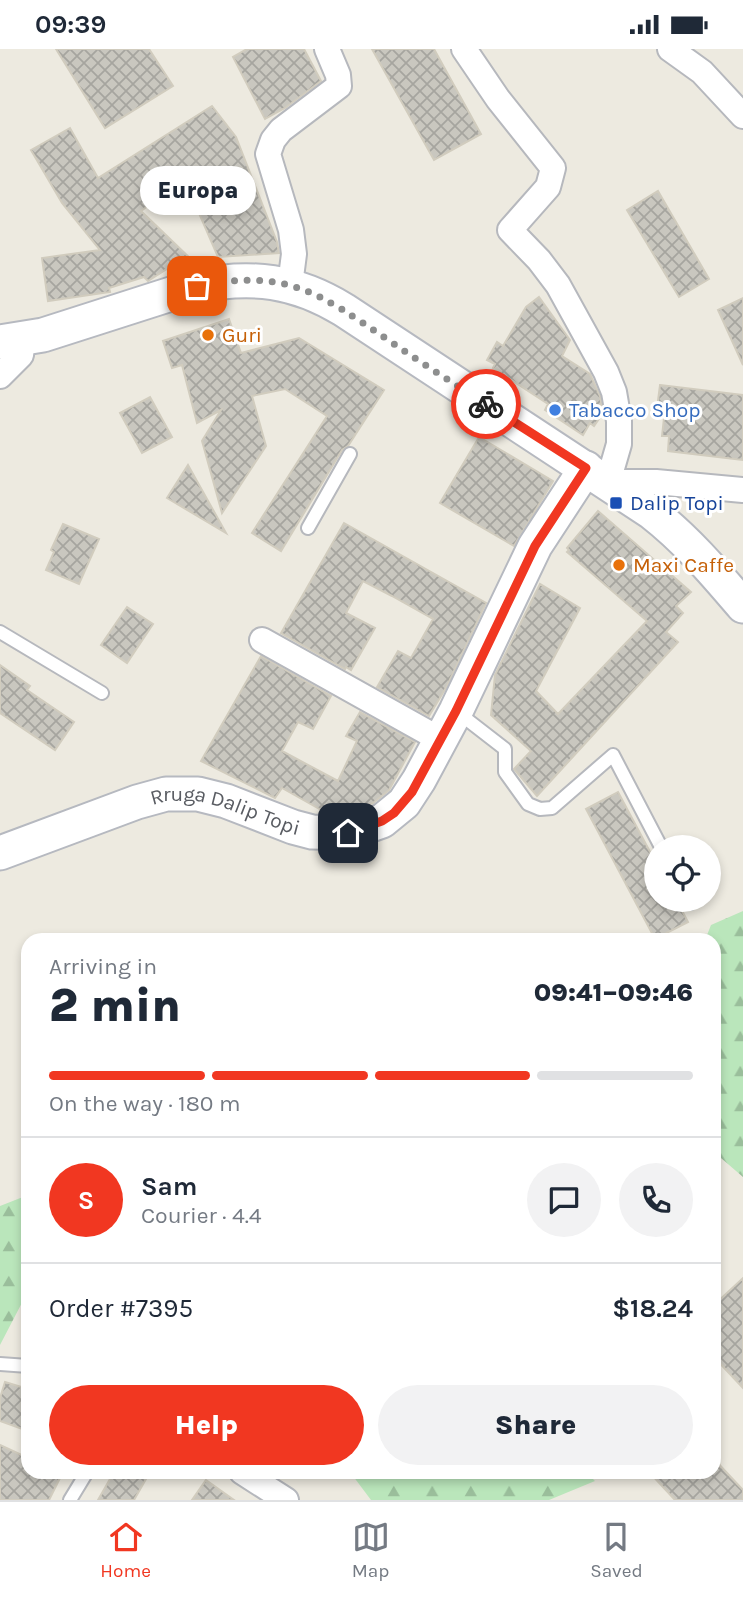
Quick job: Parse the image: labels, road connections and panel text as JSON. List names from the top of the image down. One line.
{"streets":{"street":["Rruga Dalip Topi"]},"places":{"other":["Europa","Guri","Tabacco Shop","Maxi Caffe"],"transit":["Dalip Topi"]},"page":{"status":"09:39","bubble":"Europa","heading":["2 min","Arriving in","09:41–09:46"],"panel":["Sam","Courier · 4.4","Order #7395","$18.24"],"bar":"On the way · 180 m","round":"S","buttons":["Help","Share"],"tabs":["Home","Map","Saved"]}}
